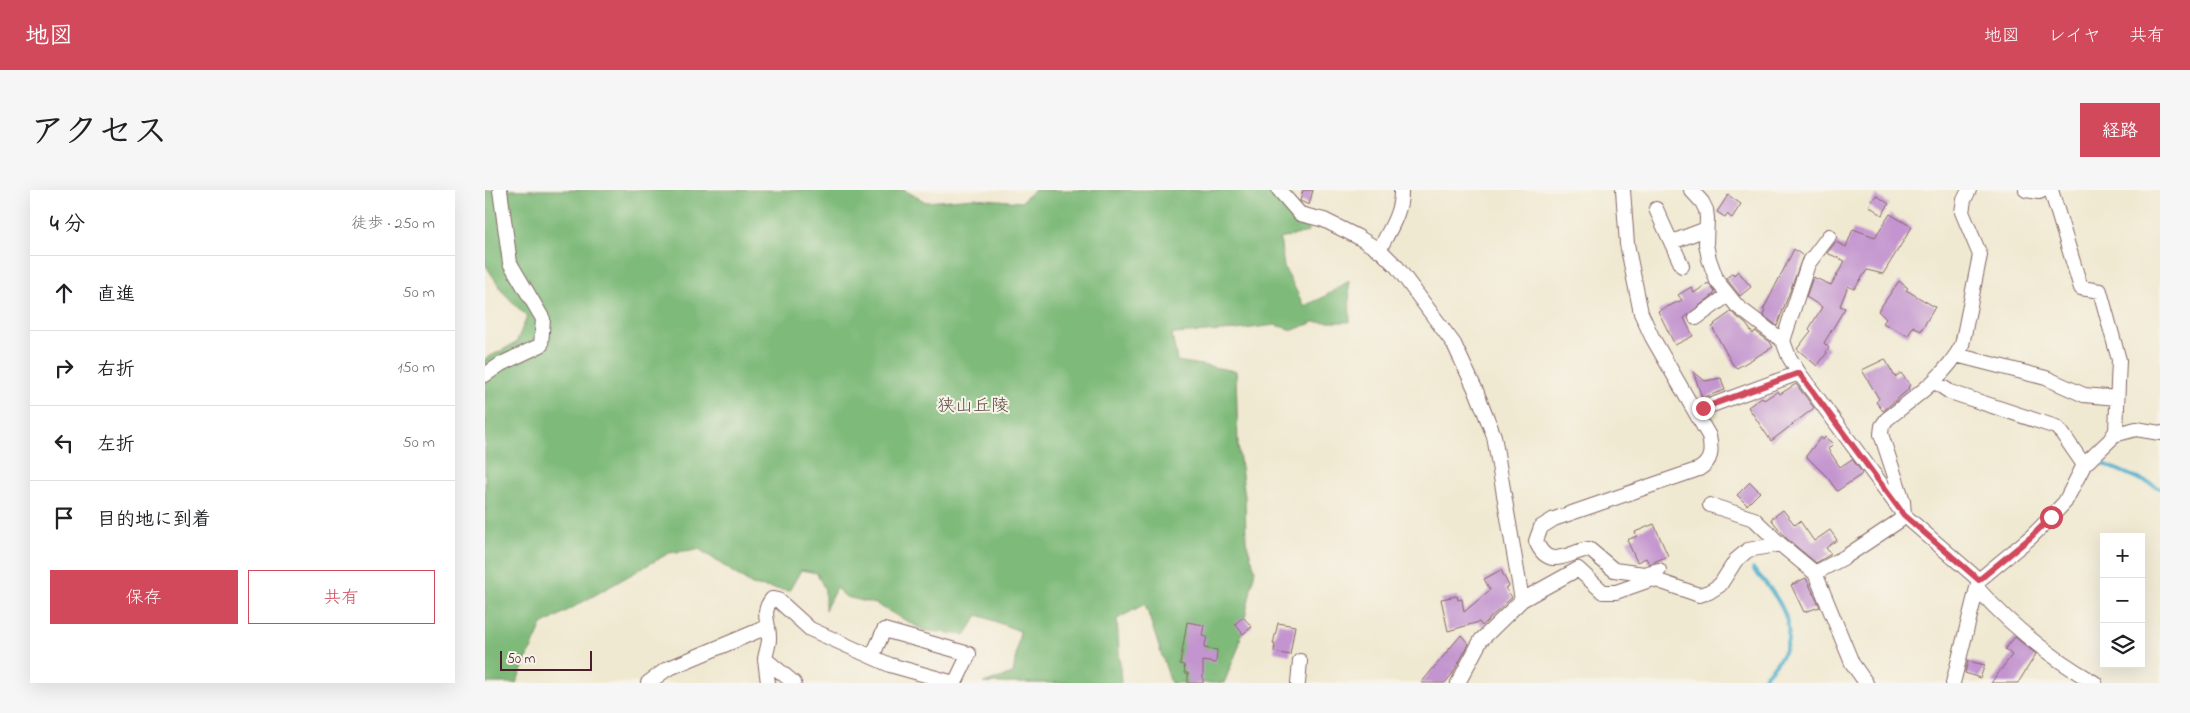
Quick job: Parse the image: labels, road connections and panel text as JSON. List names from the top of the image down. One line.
{"parks":["狭山丘陵"],"scale_bar":"50 m","page":{"header":"地図","nav":["地図","レイヤ","共有"],"title":"アクセス","buttons":["経路",["保存","共有"]],"heading":["4 分","徒歩 · 250 m"],"list":[["直進","50 m"],["右折","150 m"],["左折","50 m"],"目的地に到着"],"map_buttons":["+","−"],"scale":"50 m"}}
